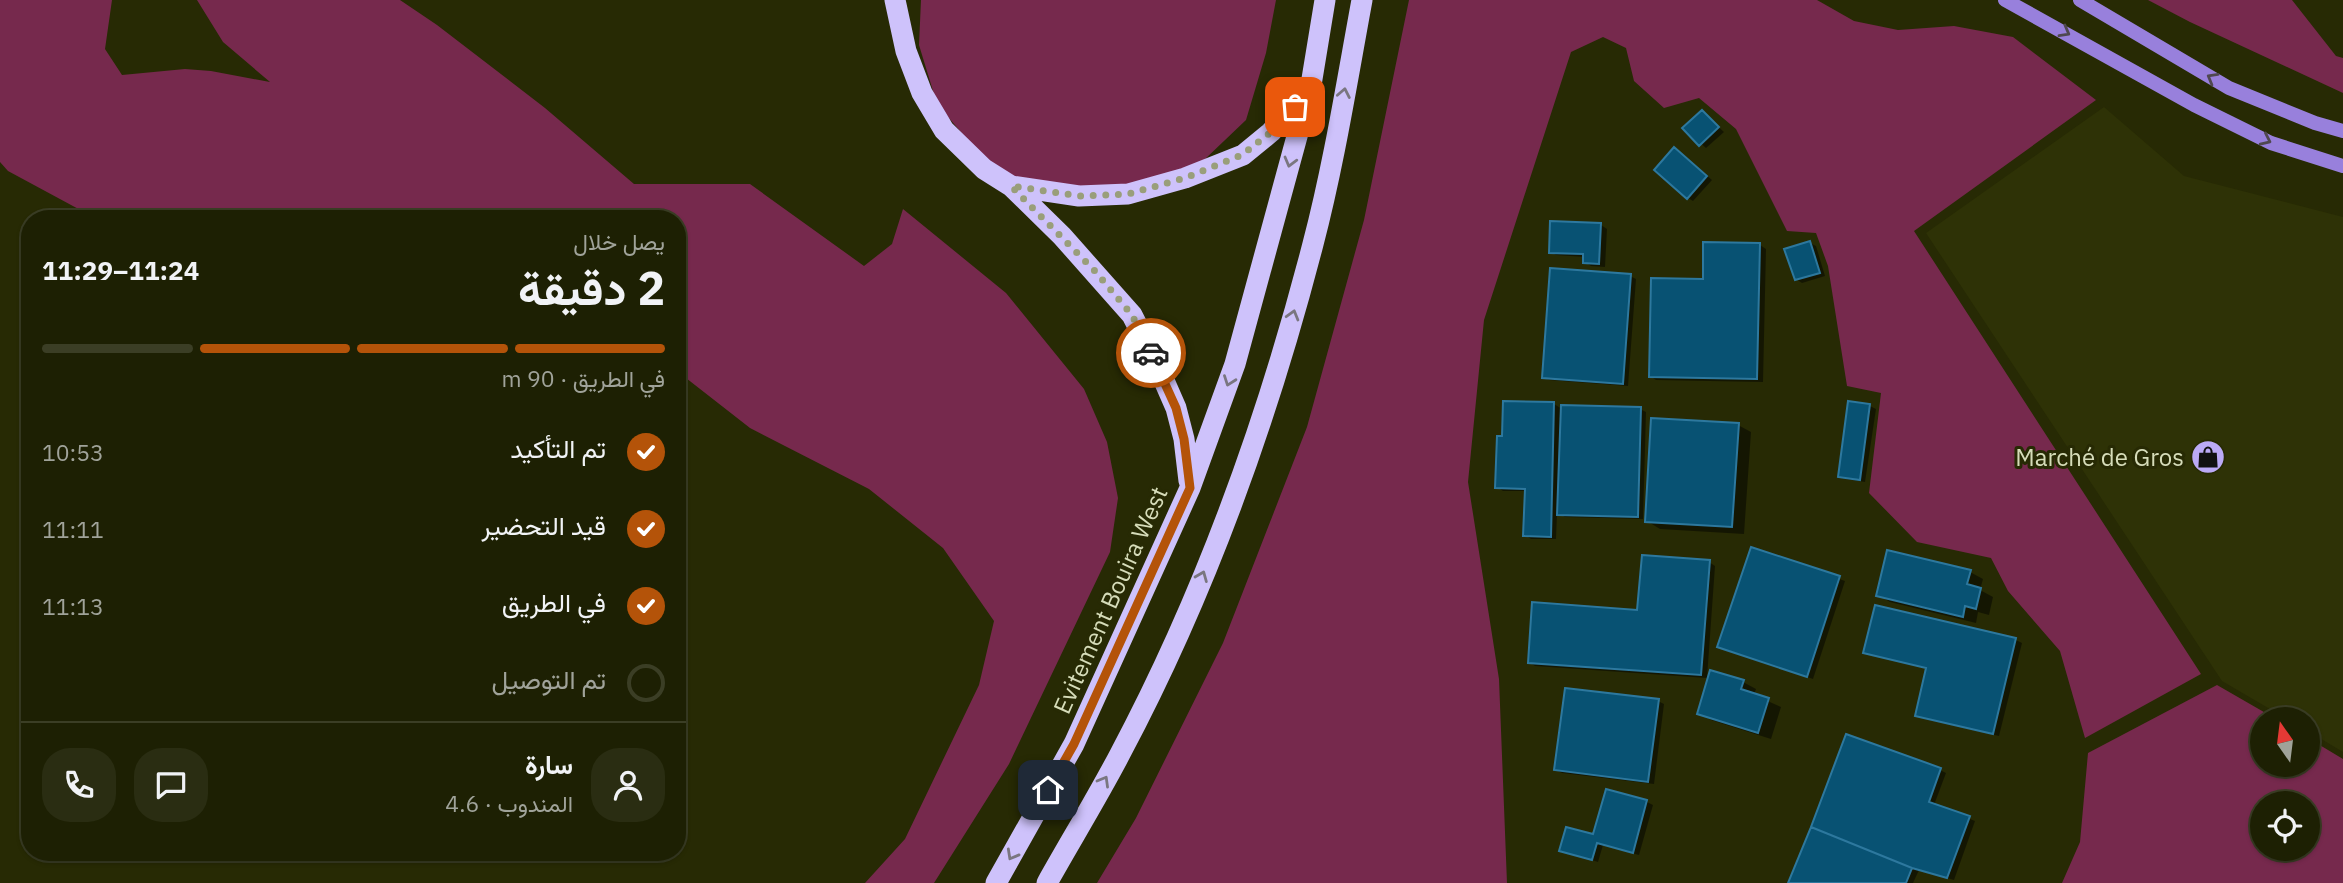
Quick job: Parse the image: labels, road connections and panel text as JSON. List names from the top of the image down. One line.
{"streets":{"highway":["Evitement Bouira West"]},"places":{"shop":["Marché de Gros"]},"north":"top","page":{"heading":["2 دقيقة","يصل خلال","11:24–11:29"],"panel":["سارة","المندوب · 4.6"],"bar":"في الطريق · 90 m","list":[["تم التأكيد","10:53"],["قيد التحضير","11:11"],["في الطريق","11:13"],"تم التوصيل"]}}
